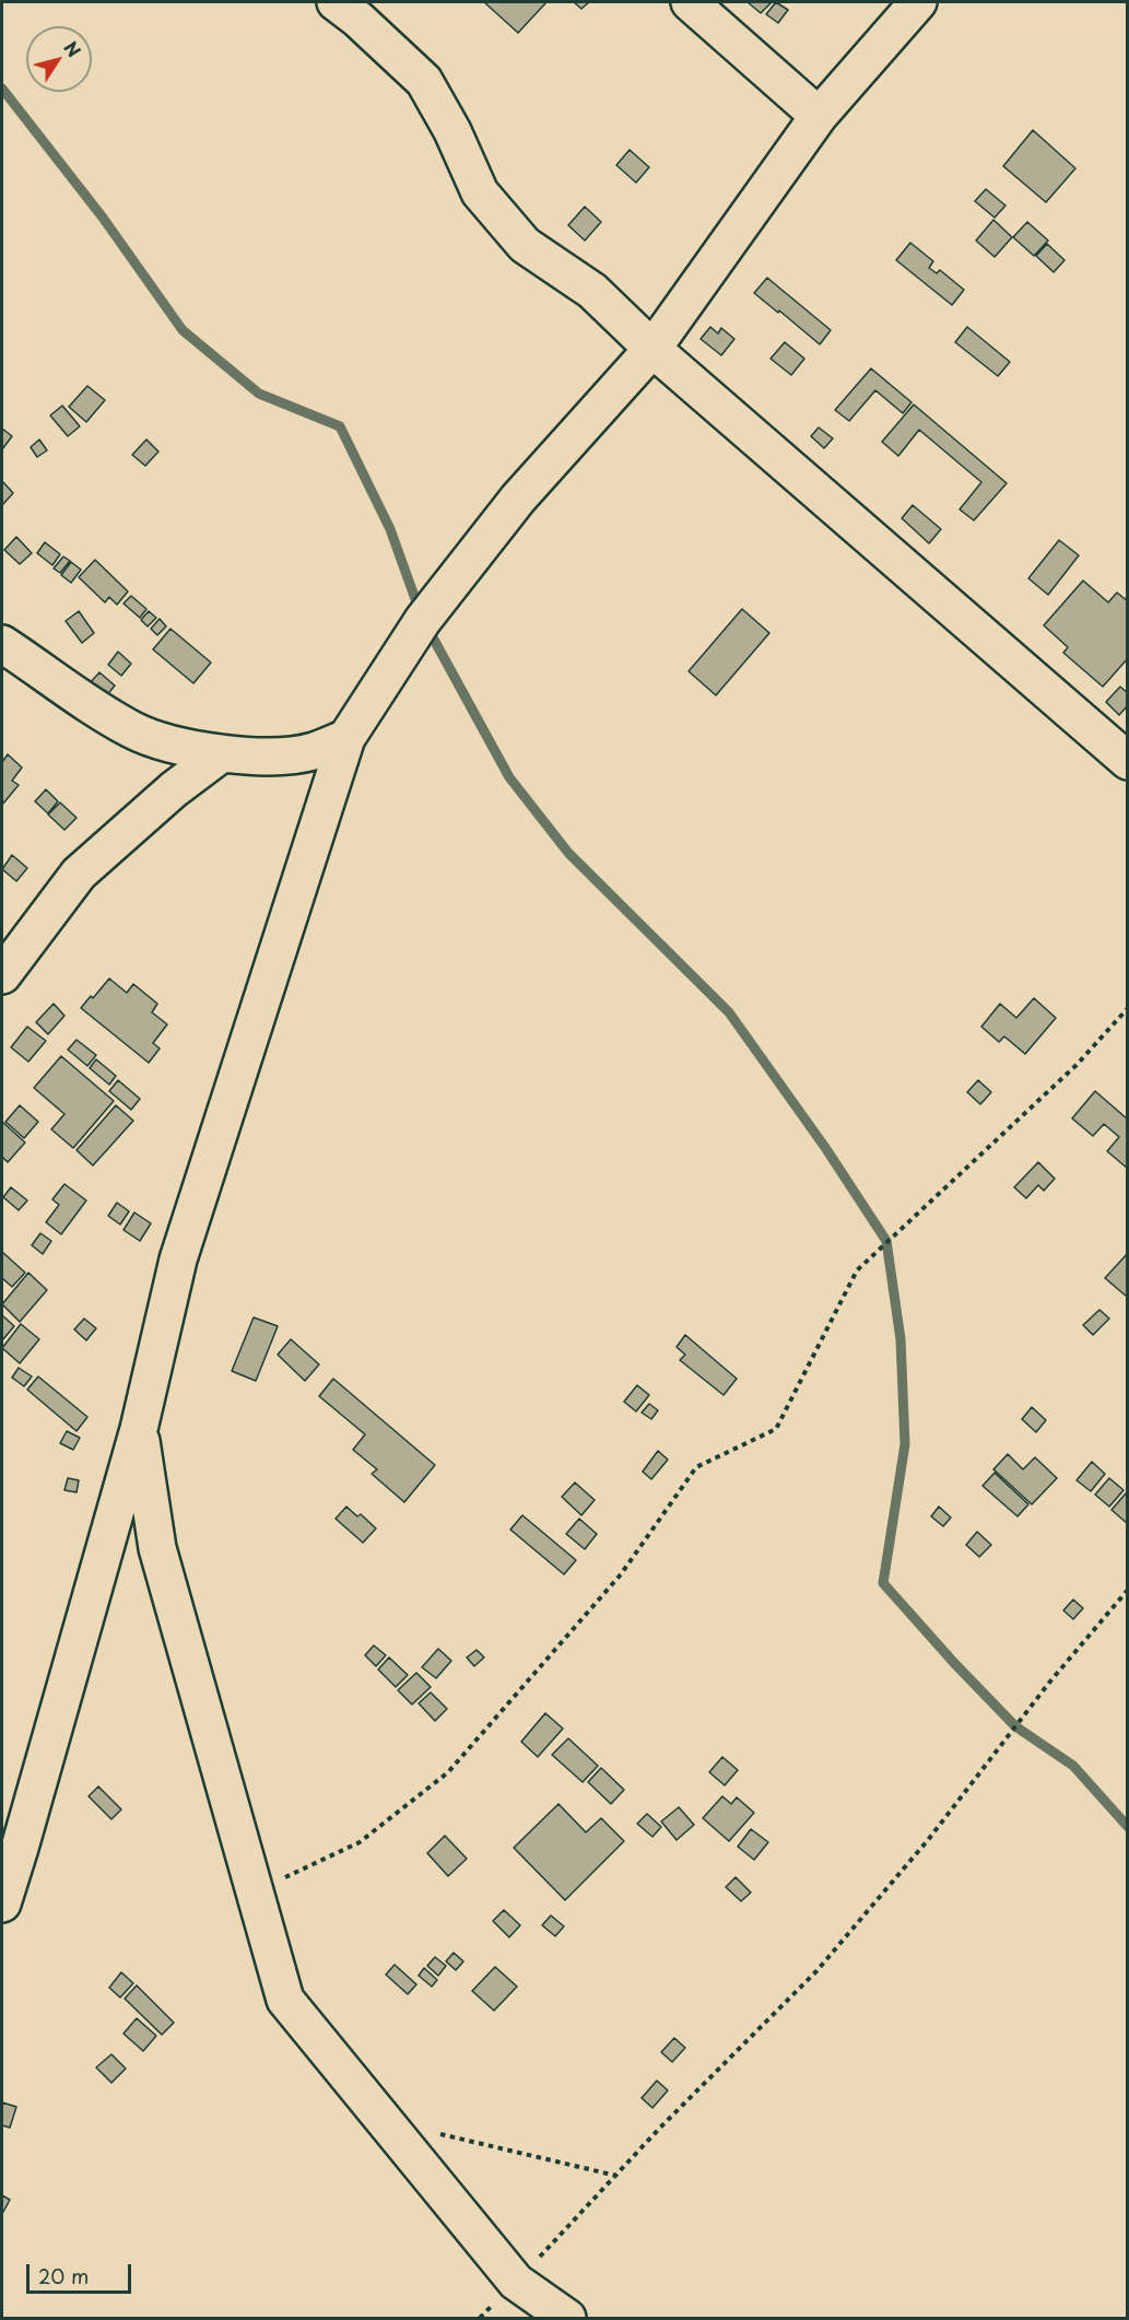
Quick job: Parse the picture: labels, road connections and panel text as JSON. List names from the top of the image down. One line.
{"scale_bar":"20 m","north":"top right"}
